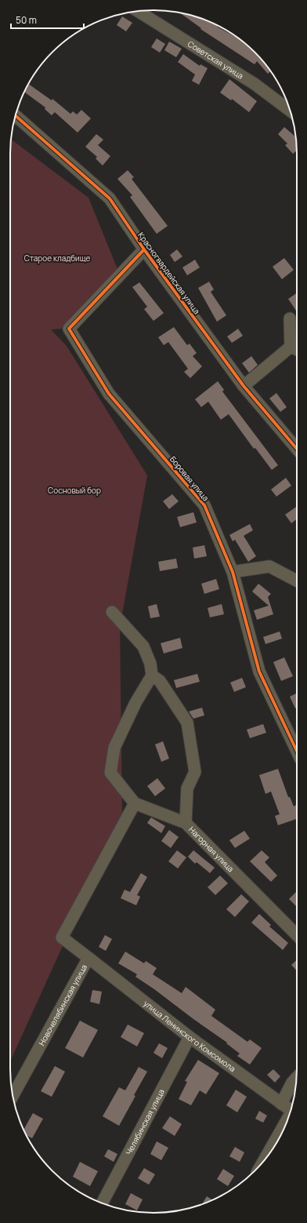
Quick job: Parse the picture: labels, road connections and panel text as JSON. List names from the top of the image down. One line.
{"streets":{"street":["Советская улица","Красногвардейская улица","Боровая улица","Нагорная улица","Новочелябинская улица","улица Ленинского Комсомола","Челябинская улица"]},"crossings":[["Красногвардейская улица","Боровая улица"],["Нагорная улица","Новочелябинская улица"],["Новочелябинская улица","улица Ленинского Комсомола"],["улица Ленинского Комсомола","Челябинская улица"]],"parks":["Старое кладбище","Сосновый бор"],"scale_bar":"50 m"}
